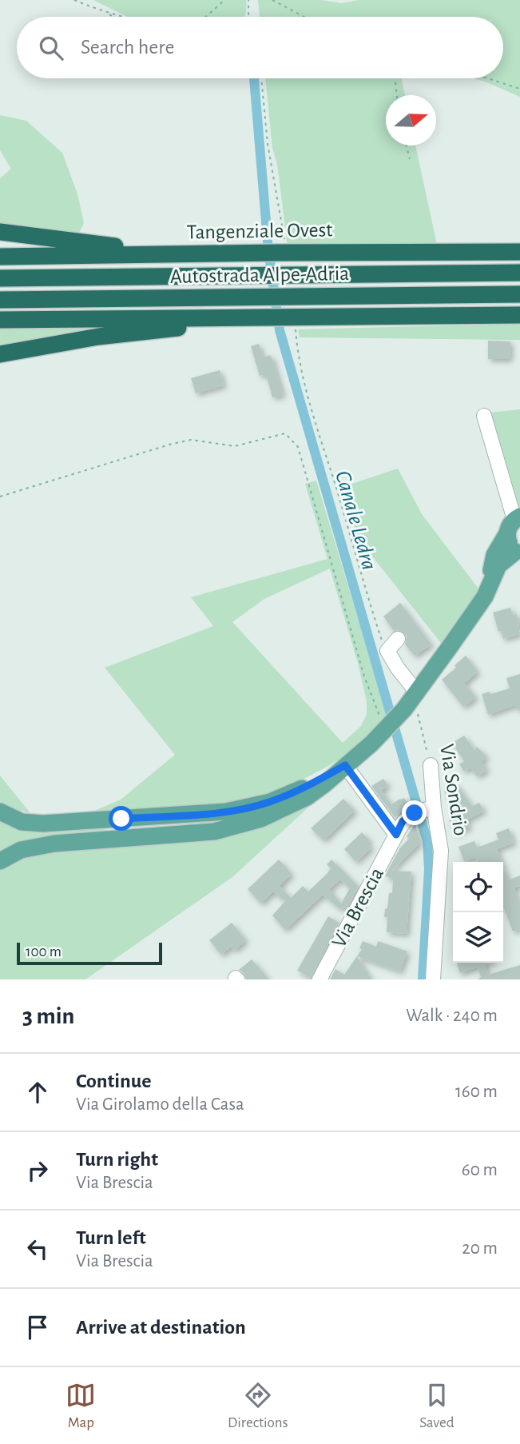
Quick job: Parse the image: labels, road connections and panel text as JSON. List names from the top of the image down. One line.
{"streets":{"highway":["Tangenziale Ovest","Autostrada Alpe-Adria"],"street":["Via Sondrio","Via Brescia"]},"crossings":[["Via Sondrio","Via Brescia"]],"water":["Canale Ledra"],"scale_bar":"100 m","north":"right","page":{"search":"Search here","scale":"100 m","heading":["3 min","Walk · 240 m"],"list":[["Continue","Via Girolamo della Casa","160 m"],["Turn right","Via Brescia","60 m"],["Turn left","Via Brescia","20 m"],"Arrive at destination"],"nav":["Map","Directions","Saved"]}}
